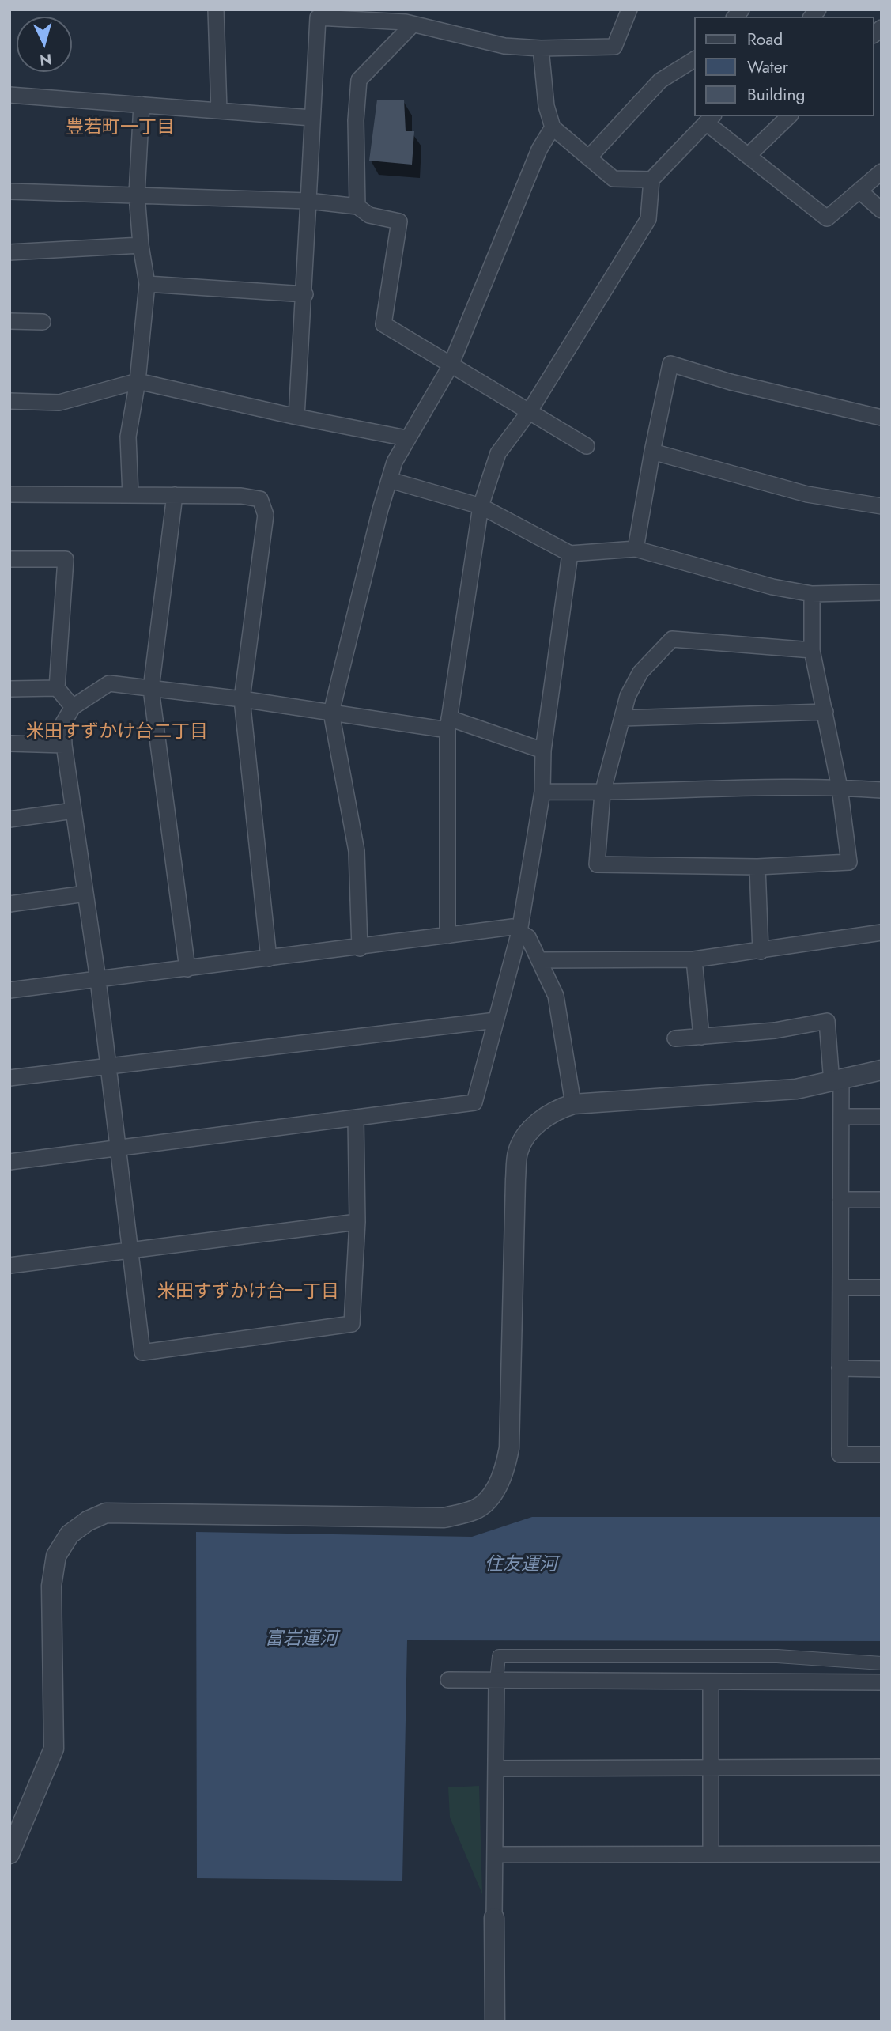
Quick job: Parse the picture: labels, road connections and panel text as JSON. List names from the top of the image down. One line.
{"districts":["豊若町一丁目","米田すずかけ台二丁目","米田すずかけ台一丁目"],"water":["住友運河","富岩運河"],"legend":["Road","Water","Building"],"north":"bottom"}
